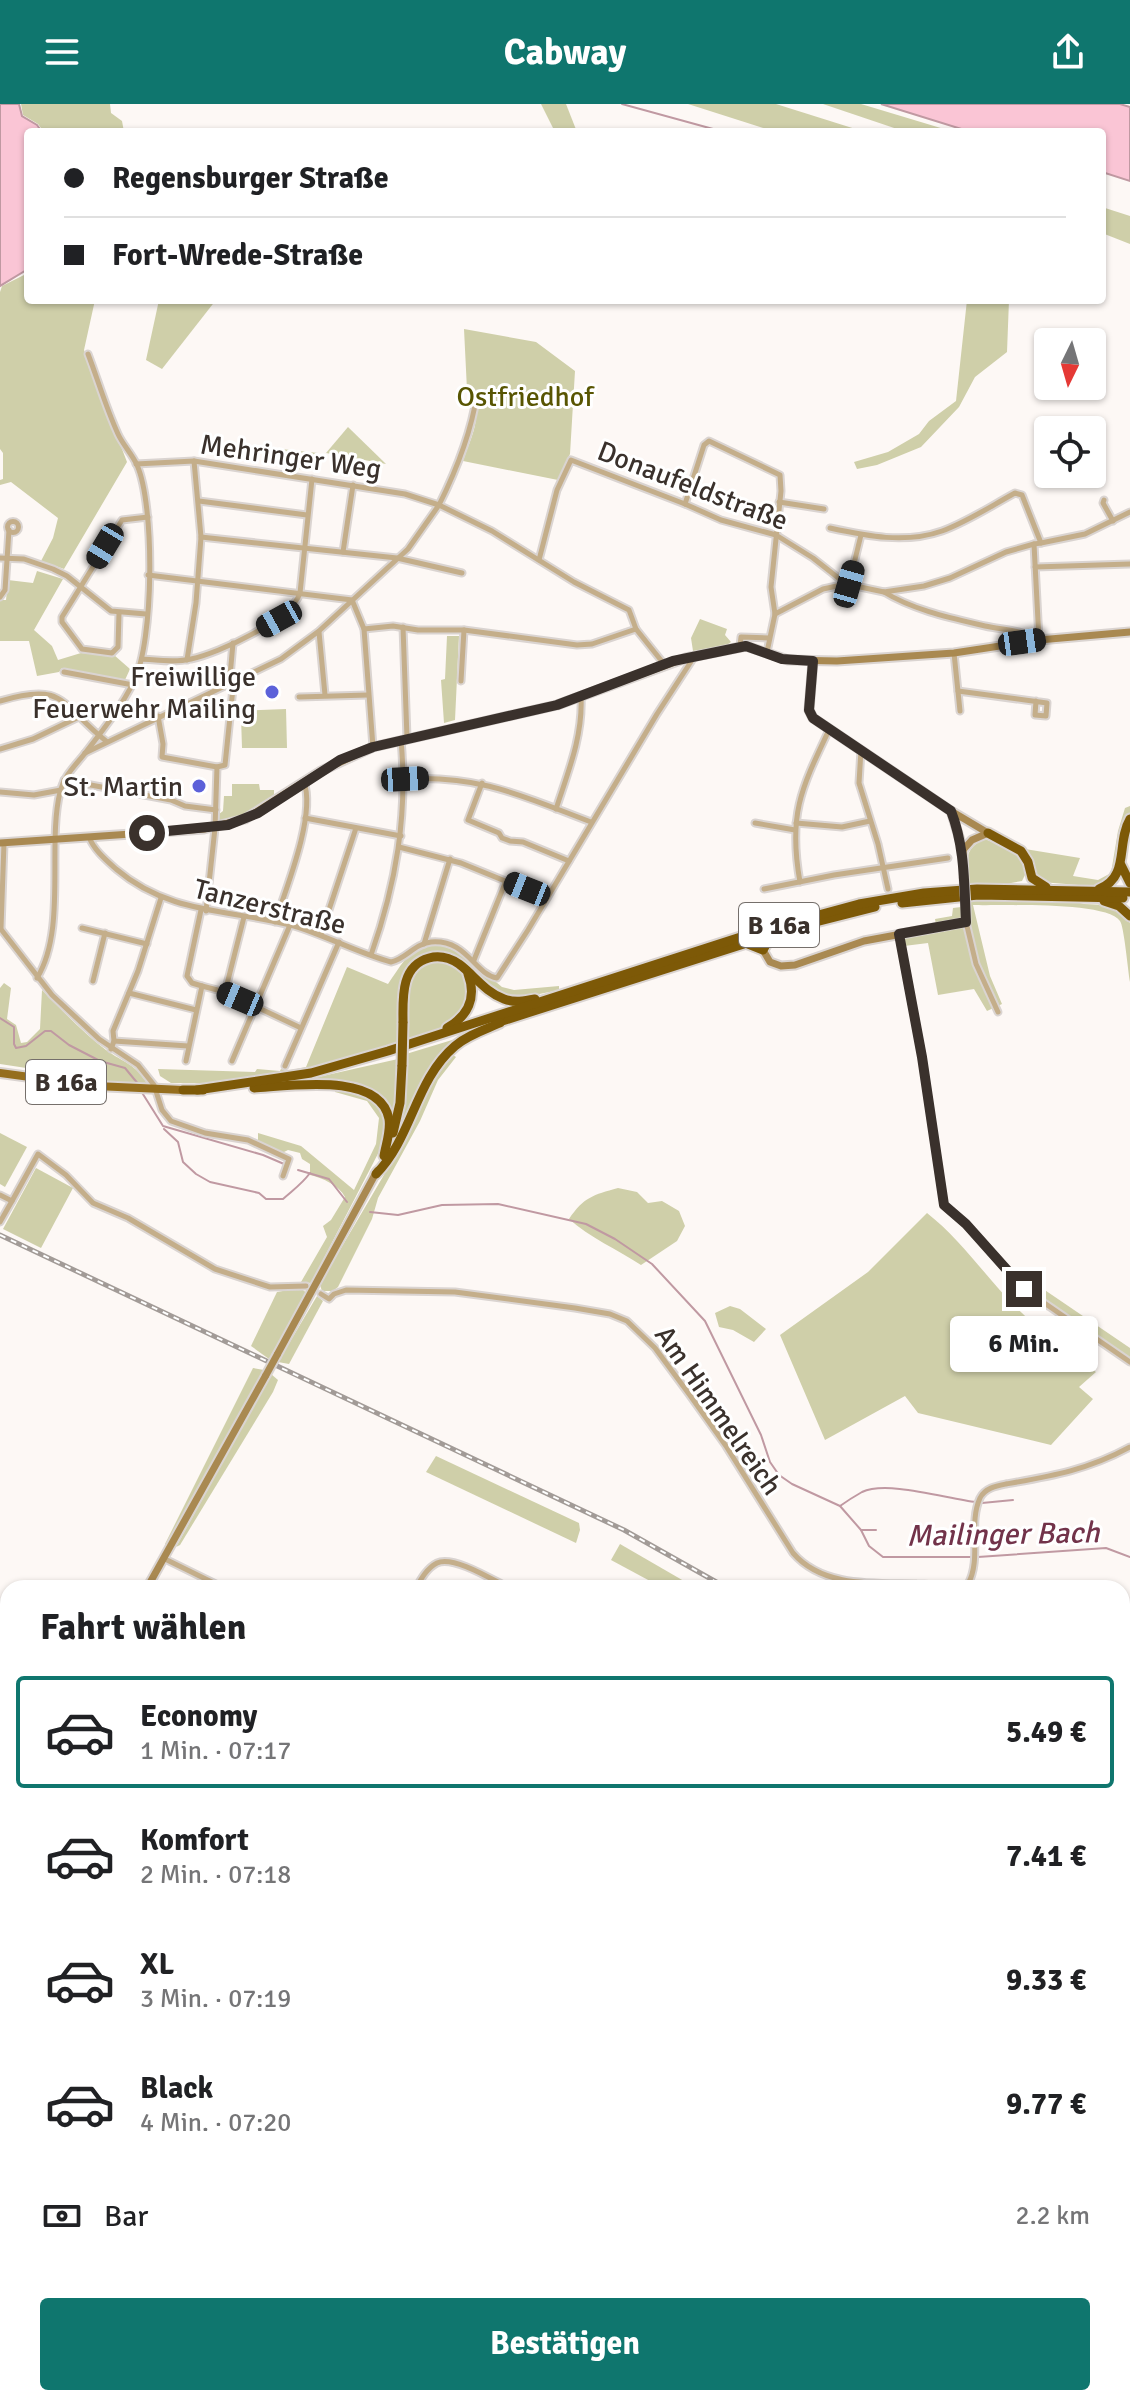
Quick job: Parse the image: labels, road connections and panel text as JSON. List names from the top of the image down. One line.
{"streets":{"highway":["B 16a"],"street":["Mehringer Weg","Donaufeldstraße","Tanzerstraße","Am Himmelreich"]},"crossings":[["Mehringer Weg","Donaufeldstraße"]],"water":["Mailinger Bach"],"parks":["Ostfriedhof"],"places":["Freiwillige Feuerwehr Mailing","St. Martin"],"north":"bottom","page":{"header":"Cabway","banner":["Regensburger Straße","Fort-Wrede-Straße"],"bubble":"6 Min.","heading":"Fahrt wählen","list":[{"name":"Economy","note":"1 Min. · 07:17","value":"5.49 €"},{"name":"Komfort","note":"2 Min. · 07:18","value":"7.41 €"},{"name":"XL","note":"3 Min. · 07:19","value":"9.33 €"},{"name":"Black","note":"4 Min. · 07:20","value":"9.77 €"}],"pay":["Bar","2.2 km"],"buttons":"Bestätigen"}}
